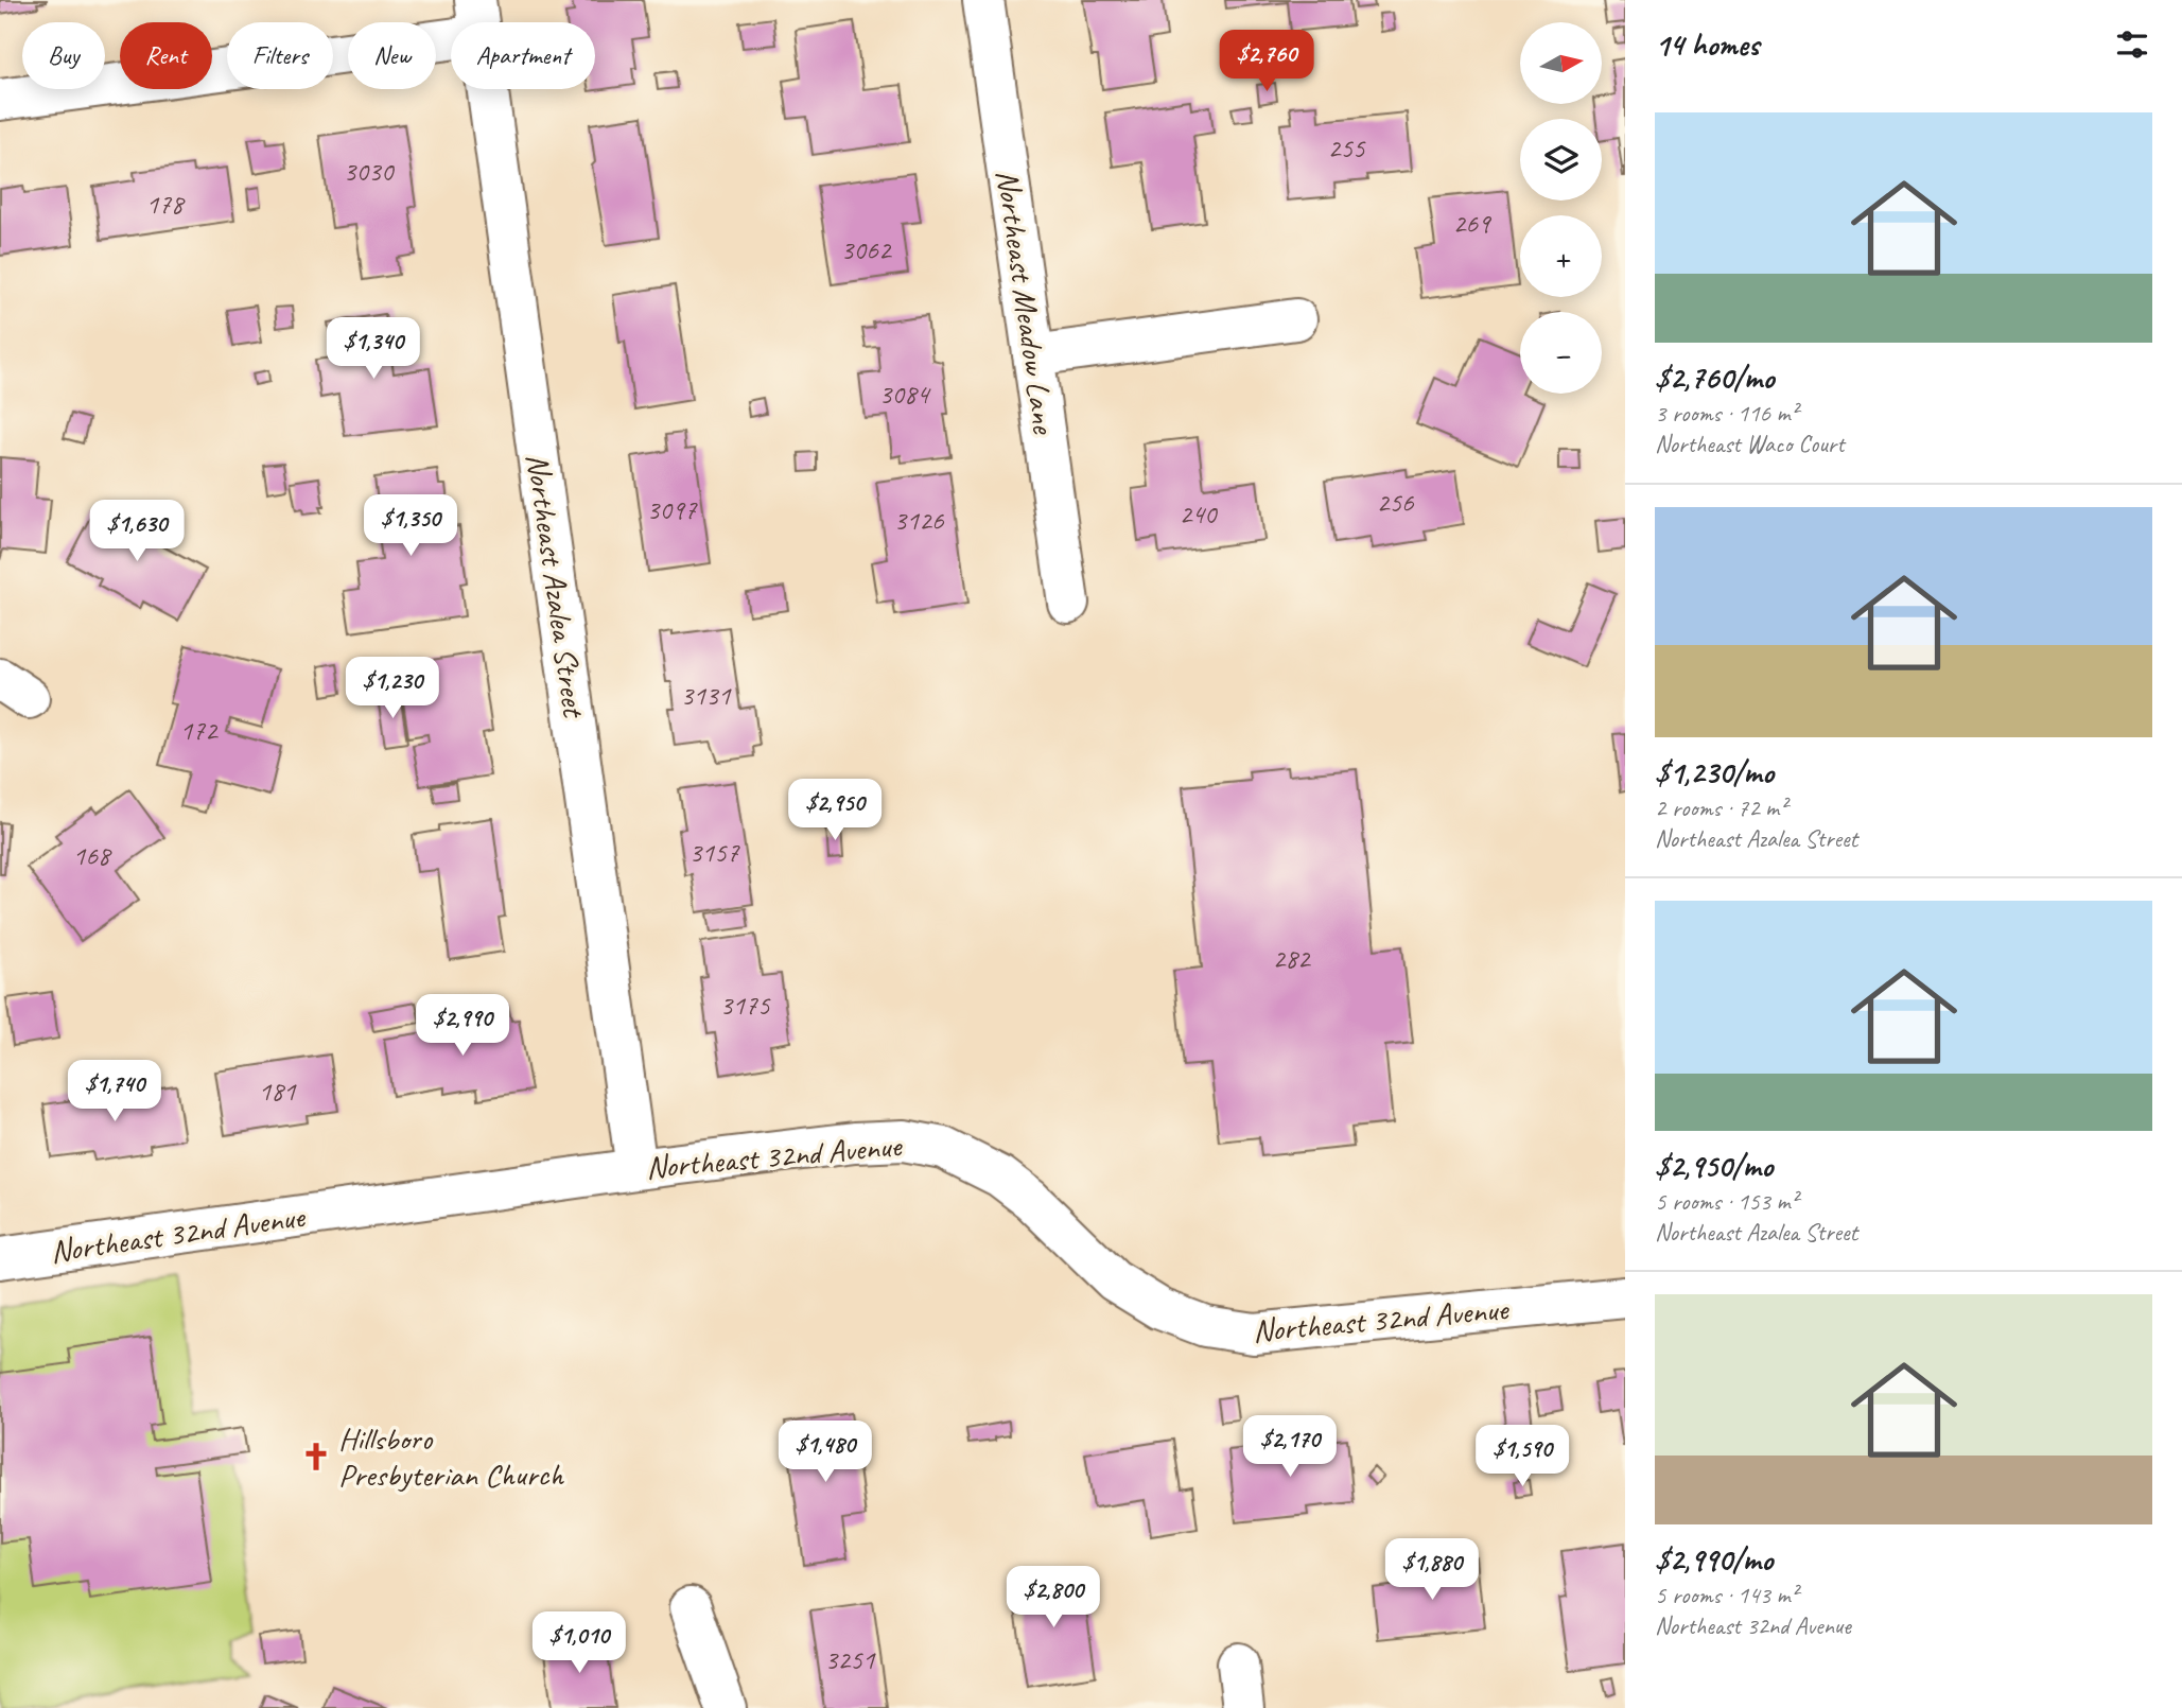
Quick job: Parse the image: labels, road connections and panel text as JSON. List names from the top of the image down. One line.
{"streets":{"street":["Northeast Meadow Lane","Northeast Azalea Street","Northeast 32nd Avenue"]},"crossings":[["Northeast Azalea Street","Northeast 32nd Avenue"]],"places":{"church":["Hillsboro Presbyterian Church"]},"house_numbers":["255","3030","178","269","3062","3084","256","3097","240","3126","3131","172","3157","168","282","3175","181","3251"],"north":"right","page":{"heading":"14 homes","map_buttons":["+","−"],"chip":["Buy","Rent","Filters","New","Apartment"],"price":["$2,760","$1,340","$1,350","$1,630","$1,230","$2,950","$2,990","$1,740","$2,170","$1,480","$1,590","$1,880","$2,800","$1,010"],"list":[{"name":"$2,760/mo","note":"3 rooms · 116 m² · Northeast Waco Court"},{"name":"$1,230/mo","note":"2 rooms · 72 m² · Northeast Azalea Street"},{"name":"$2,950/mo","note":"5 rooms · 153 m² · Northeast Azalea Street"},{"name":"$2,990/mo","note":"5 rooms · 143 m² · Northeast 32nd Avenue"}]}}
